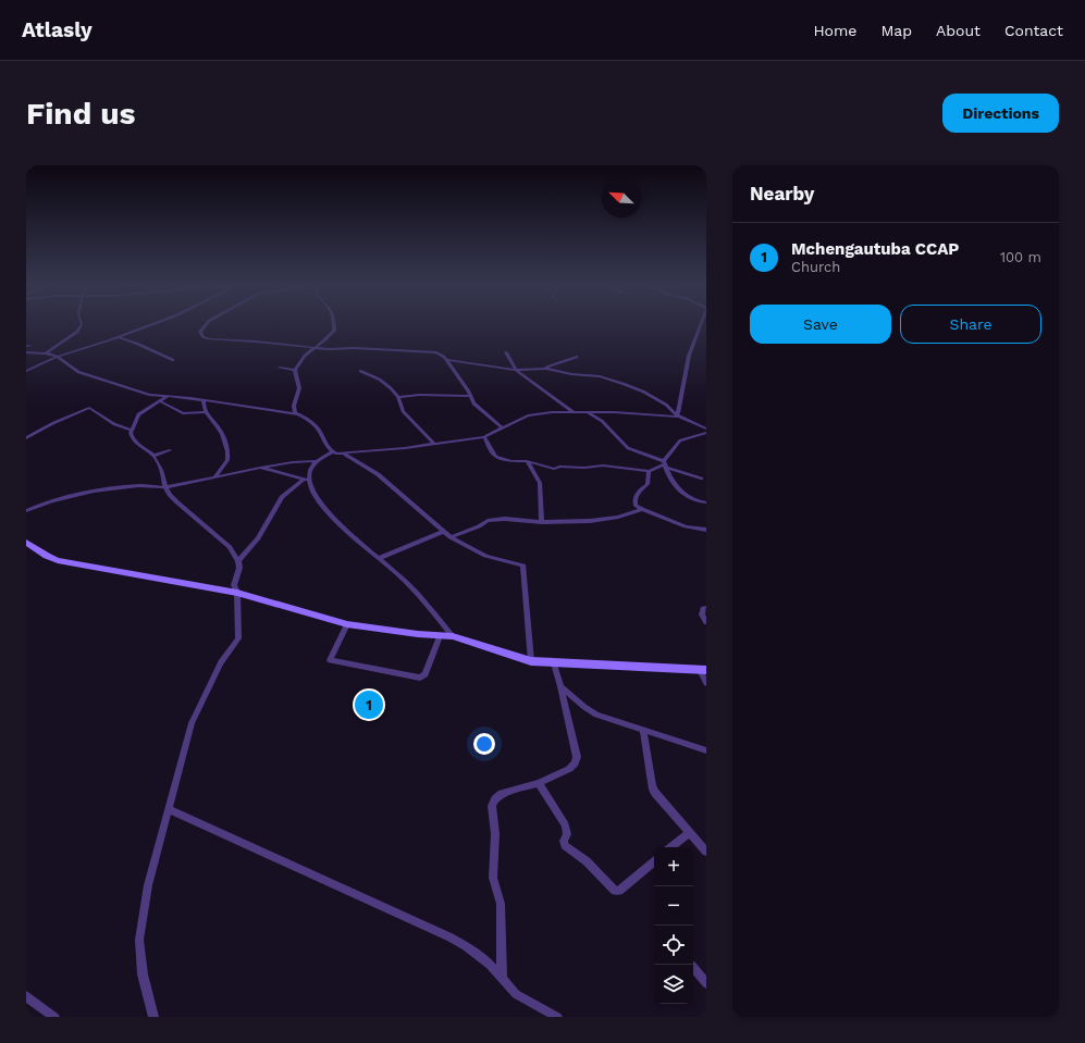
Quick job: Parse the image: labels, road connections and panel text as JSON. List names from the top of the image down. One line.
{"north":"top left","page":{"header":"Atlasly","nav":["Home","Map","About","Contact"],"buttons":["Directions",["Save","Share"]],"title":"Find us","heading":"Nearby","list":[{"mark":"1","name":"Mchengautuba CCAP","note":"Church","value":"100 m"}],"pins":"1","map_buttons":["+","−"]}}
